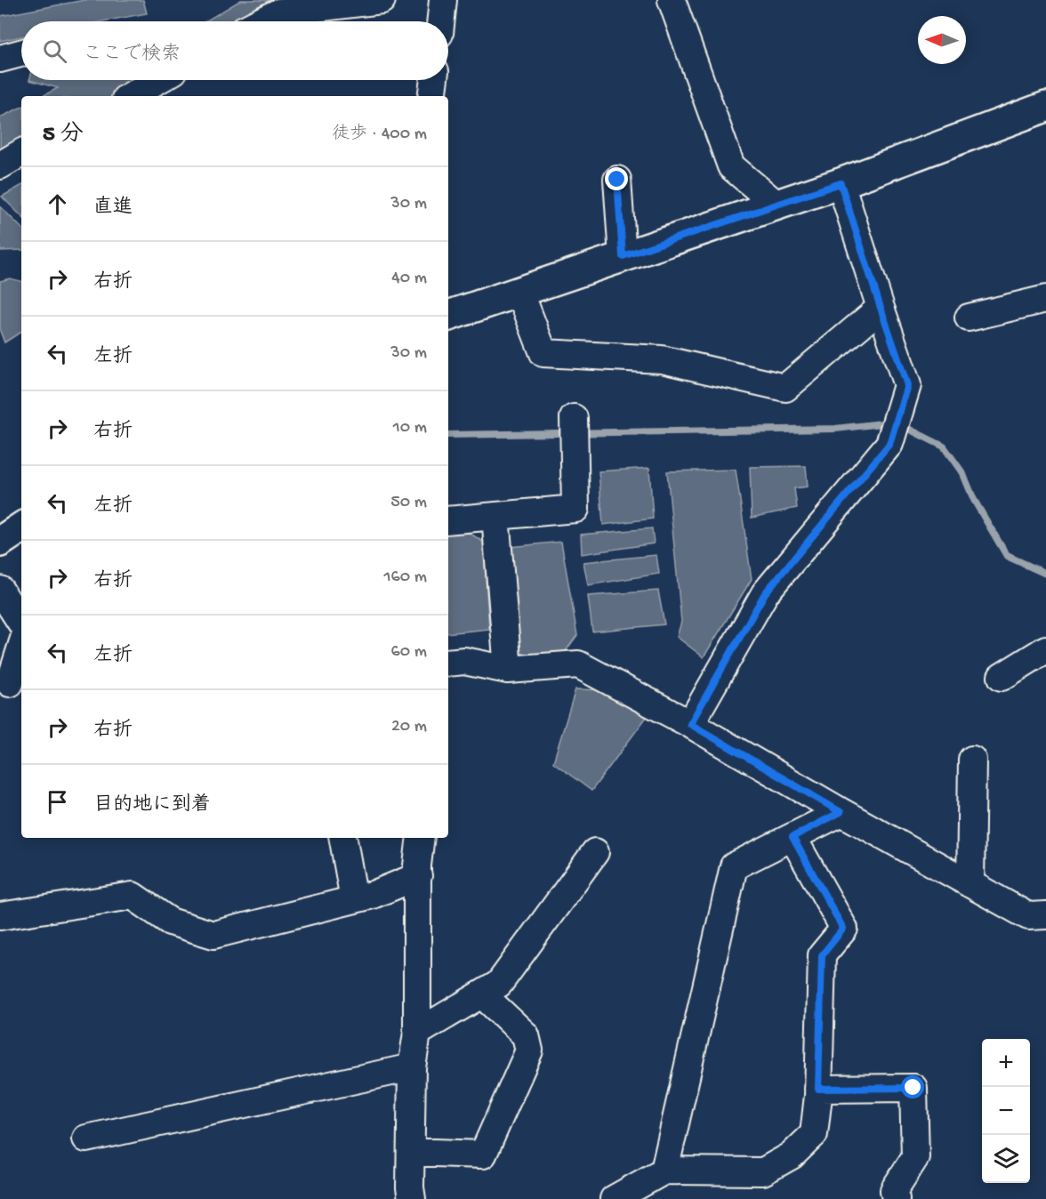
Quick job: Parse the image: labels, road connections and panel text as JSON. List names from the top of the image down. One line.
{"north":"left","page":{"search":"ここで検索","heading":["5 分","徒歩 · 400 m"],"list":[["直進","30 m"],["右折","40 m"],["左折","30 m"],["右折","10 m"],["左折","50 m"],["右折","160 m"],["左折","60 m"],["右折","20 m"],"目的地に到着"],"map_buttons":["+","−"]}}
